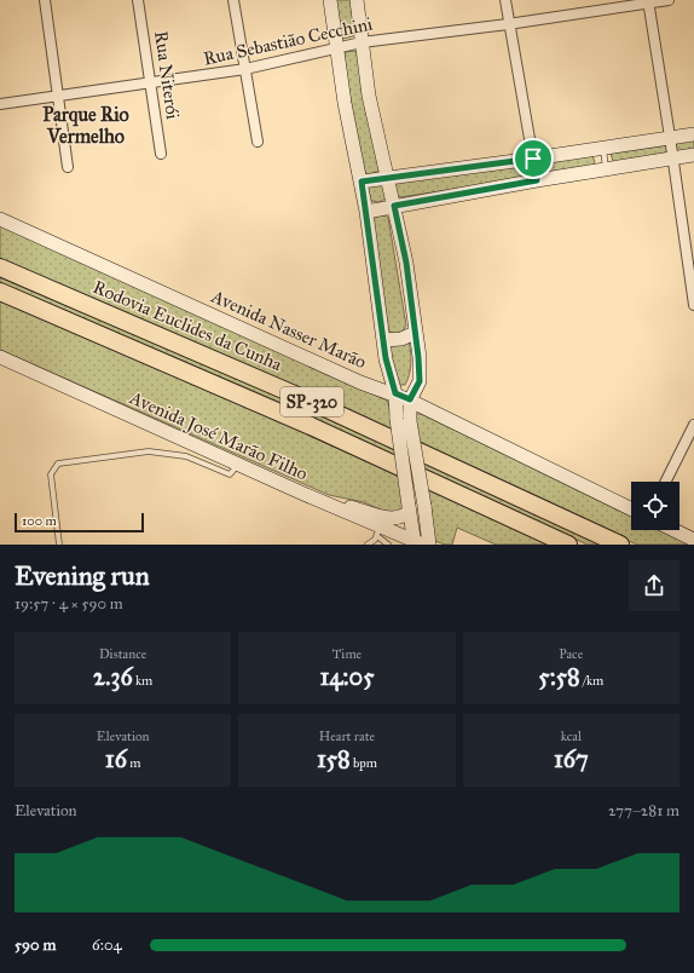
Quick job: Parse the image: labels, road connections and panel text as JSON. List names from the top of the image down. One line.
{"streets":{"highway":["Rodovia Euclides da Cunha","SP-320"],"main road":["Avenida Nasser Marão","Avenida José Marão Filho"],"street":["Rua Sebastião Cecchini","Rua Niterói"]},"crossings":[["Rua Sebastião Cecchini","Rua Niterói"]],"districts":["Parque Rio Vermelho"],"scale_bar":"100 m","page":{"scale":"100 m","heading":["Evening run","19:57 · 4 × 590 m"],"stats":[["Distance","2.36 km"],["Time","14:05"],["Pace","5:58 /km"],["Elevation","16 m"],["Heart rate","158 bpm"],["kcal","167"]],"chart":["Elevation","277–281 m"],"list":[{"name":"590 m","note":"6:04"}]}}
